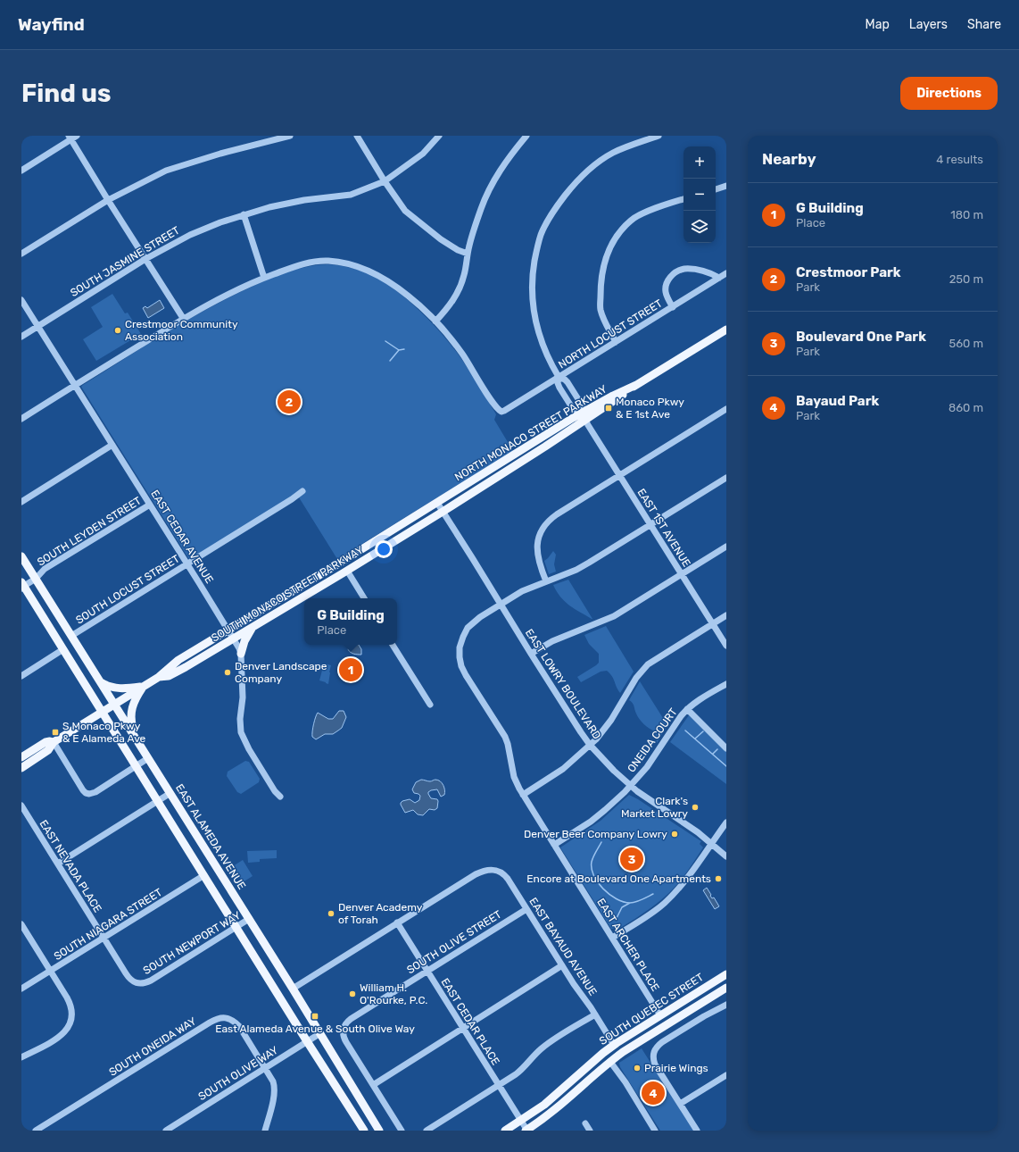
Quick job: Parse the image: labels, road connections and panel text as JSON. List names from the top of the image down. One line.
{"streets":{"main road":["NORTH MONACO STREET PARKWAY","SOUTH MONACO STREET PARKWAY","EAST ALAMEDA AVENUE","SOUTH QUEBEC STREET"],"street":["SOUTH JASMINE STREET","NORTH LOCUST STREET","EAST 1ST AVENUE","SOUTH LEYDEN STREET","EAST CEDAR AVENUE","SOUTH LOCUST STREET","EAST LOWRY BOULEVARD","ONEIDA COURT","EAST NEVADA PLACE","SOUTH NIAGARA STREET","SOUTH OLIVE STREET","SOUTH NEWPORT WAY","EAST ARCHER PLACE","EAST BAYAUD AVENUE","EAST CEDAR PLACE","SOUTH ONEIDA WAY","SOUTH OLIVE WAY"]},"crossings":[["SOUTH JASMINE STREET","EAST CEDAR AVENUE"],["NORTH LOCUST STREET","EAST 1ST AVENUE"],["NORTH MONACO STREET PARKWAY","EAST 1ST AVENUE"],["NORTH MONACO STREET PARKWAY","SOUTH MONACO STREET PARKWAY"],["NORTH MONACO STREET PARKWAY","EAST LOWRY BOULEVARD"],["EAST 1ST AVENUE","EAST ARCHER PLACE"],["SOUTH LEYDEN STREET","EAST CEDAR AVENUE"],["SOUTH LEYDEN STREET","EAST ALAMEDA AVENUE"],["EAST CEDAR AVENUE","SOUTH LOCUST STREET"],["EAST CEDAR AVENUE","SOUTH MONACO STREET PARKWAY"],["SOUTH LOCUST STREET","EAST ALAMEDA AVENUE"],["SOUTH MONACO STREET PARKWAY","EAST LOWRY BOULEVARD"],["SOUTH MONACO STREET PARKWAY","EAST ALAMEDA AVENUE"],["EAST LOWRY BOULEVARD","ONEIDA COURT"],["EAST LOWRY BOULEVARD","EAST ARCHER PLACE"],["ONEIDA COURT","EAST ARCHER PLACE"],["EAST ALAMEDA AVENUE","SOUTH NEWPORT WAY"],["EAST ALAMEDA AVENUE","SOUTH OLIVE WAY"],["EAST NEVADA PLACE","SOUTH NIAGARA STREET"],["EAST NEVADA PLACE","SOUTH NEWPORT WAY"],["SOUTH NIAGARA STREET","SOUTH NEWPORT WAY"],["SOUTH OLIVE STREET","EAST BAYAUD AVENUE"],["SOUTH OLIVE STREET","EAST CEDAR PLACE"],["EAST ARCHER PLACE","SOUTH QUEBEC STREET"],["EAST BAYAUD AVENUE","SOUTH QUEBEC STREET"],["EAST BAYAUD AVENUE","EAST CEDAR PLACE"],["SOUTH QUEBEC STREET","EAST CEDAR PLACE"],["SOUTH ONEIDA WAY","SOUTH OLIVE WAY"]],"places":{"other":["Crestmoor Community Association","Denver Landscape Company","Clark's Market Lowry","Denver Beer Company Lowry","Encore at Boulevard One Apartments","Denver Academy of Torah","William H. O'Rourke, P.C.","Prairie Wings"],"transit":["Monaco Pkwy & E 1st Ave","S Monaco Pkwy & E Alameda Ave","East Alameda Avenue & South Olive Way"]},"page":{"header":"Wayfind","nav":["Map","Layers","Share"],"buttons":"Directions","title":"Find us","heading":["Nearby","4 results"],"map_buttons":["+","−"],"list":[{"mark":"1","name":"G Building","note":"Place","value":"180 m"},{"mark":"2","name":"Crestmoor Park","note":"Park","value":"250 m"},{"mark":"3","name":"Boulevard One Park","note":"Park","value":"560 m"},{"mark":"4","name":"Bayaud Park","note":"Park","value":"860 m"}],"pins":["2","1","3","4"],"popup":["G Building","Place"]}}
